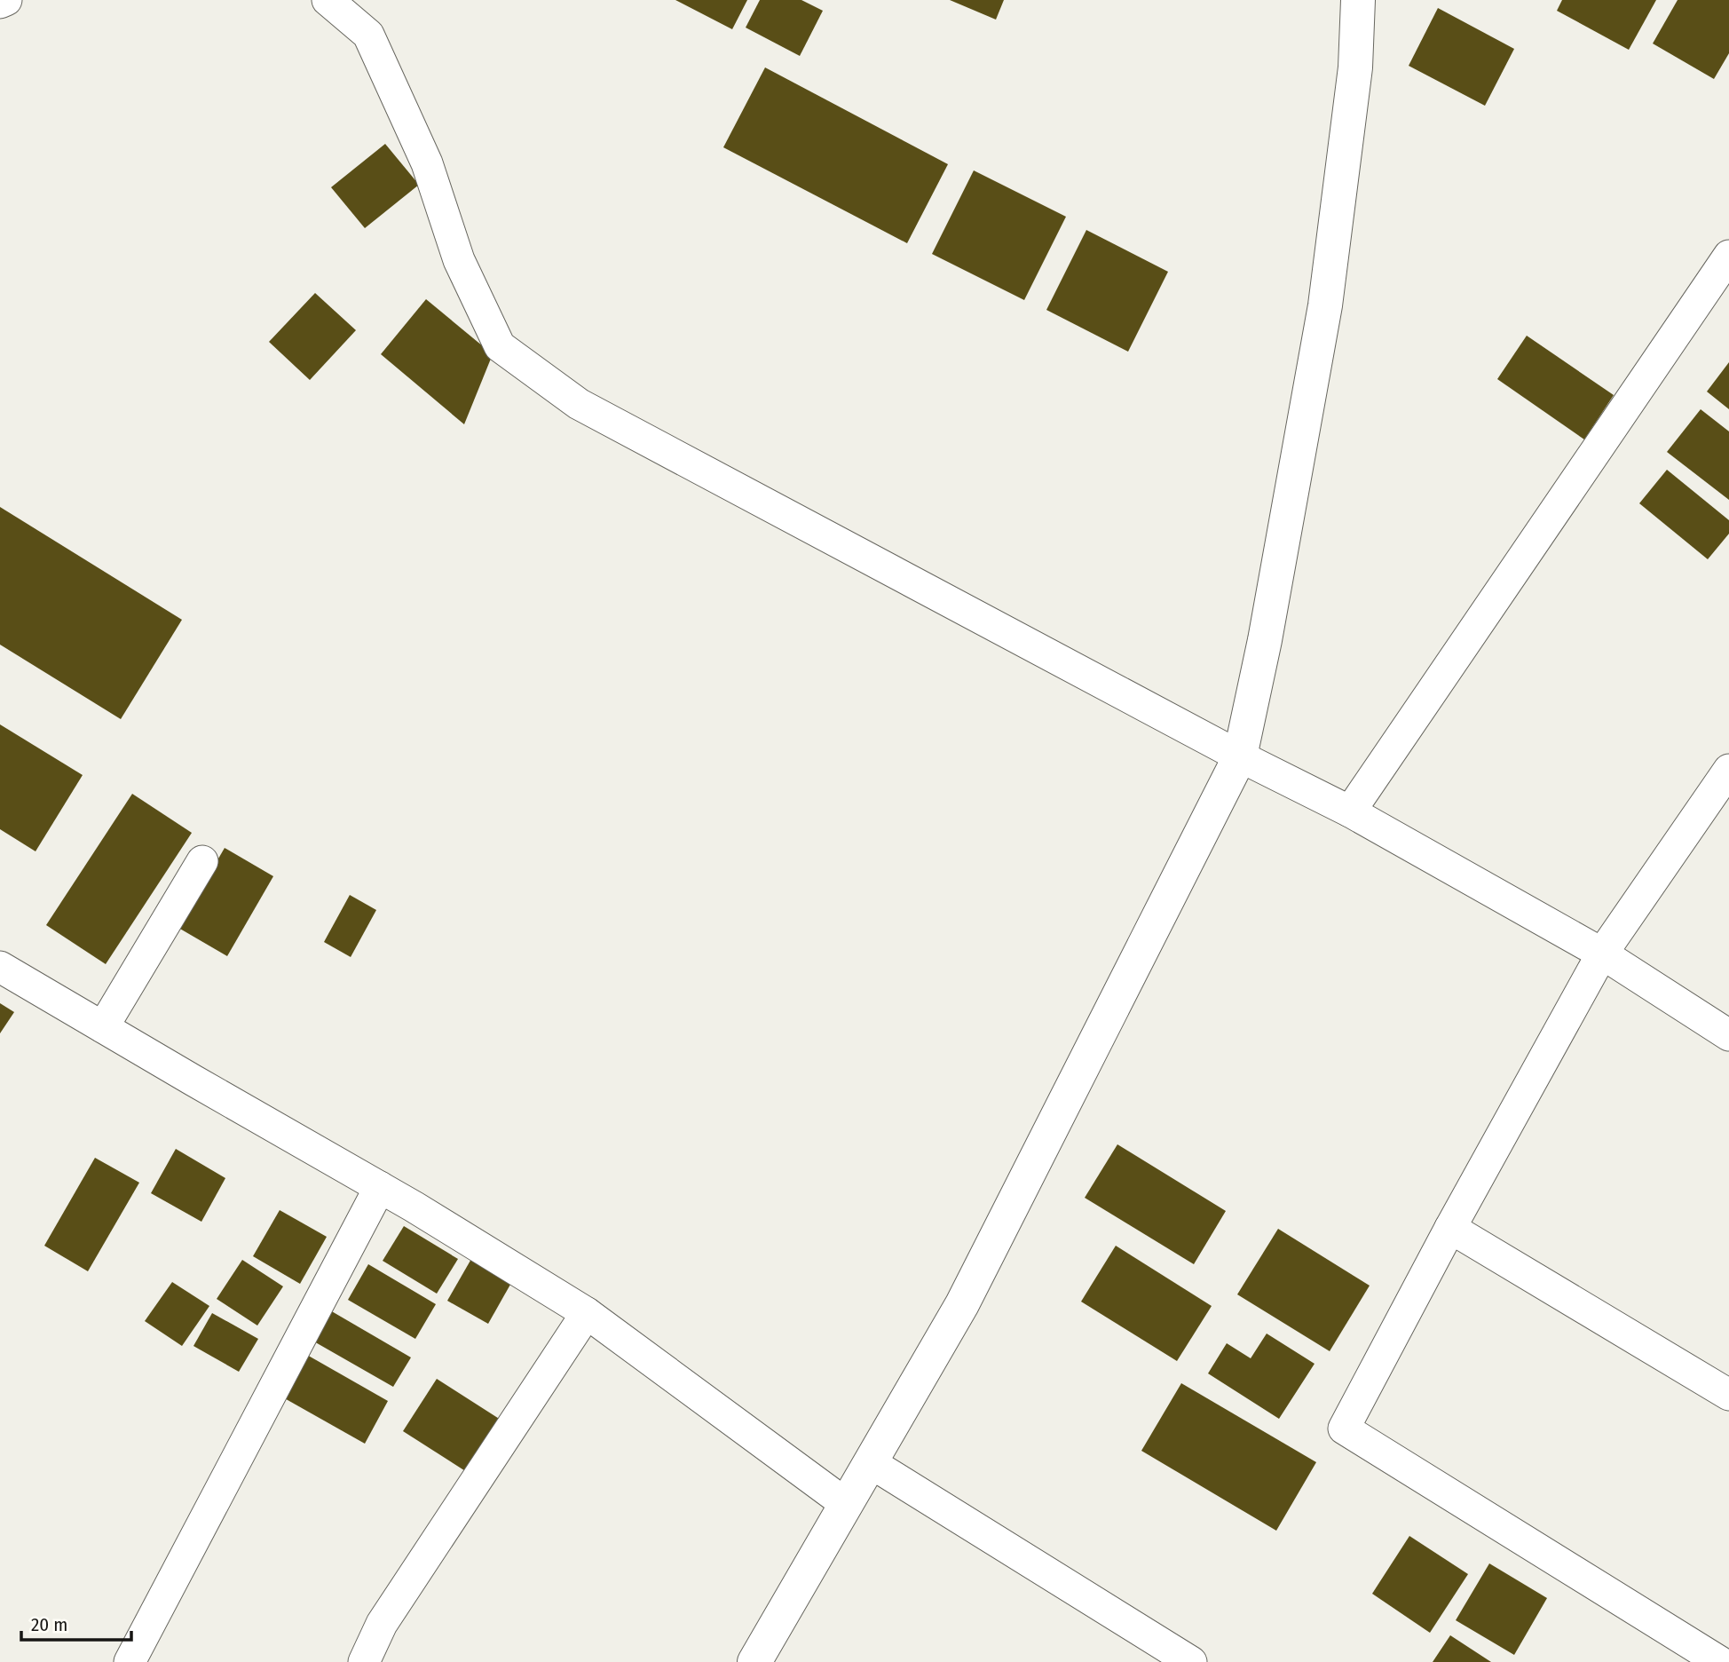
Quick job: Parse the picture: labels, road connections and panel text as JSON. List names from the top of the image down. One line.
{"scale_bar":"20 m"}
